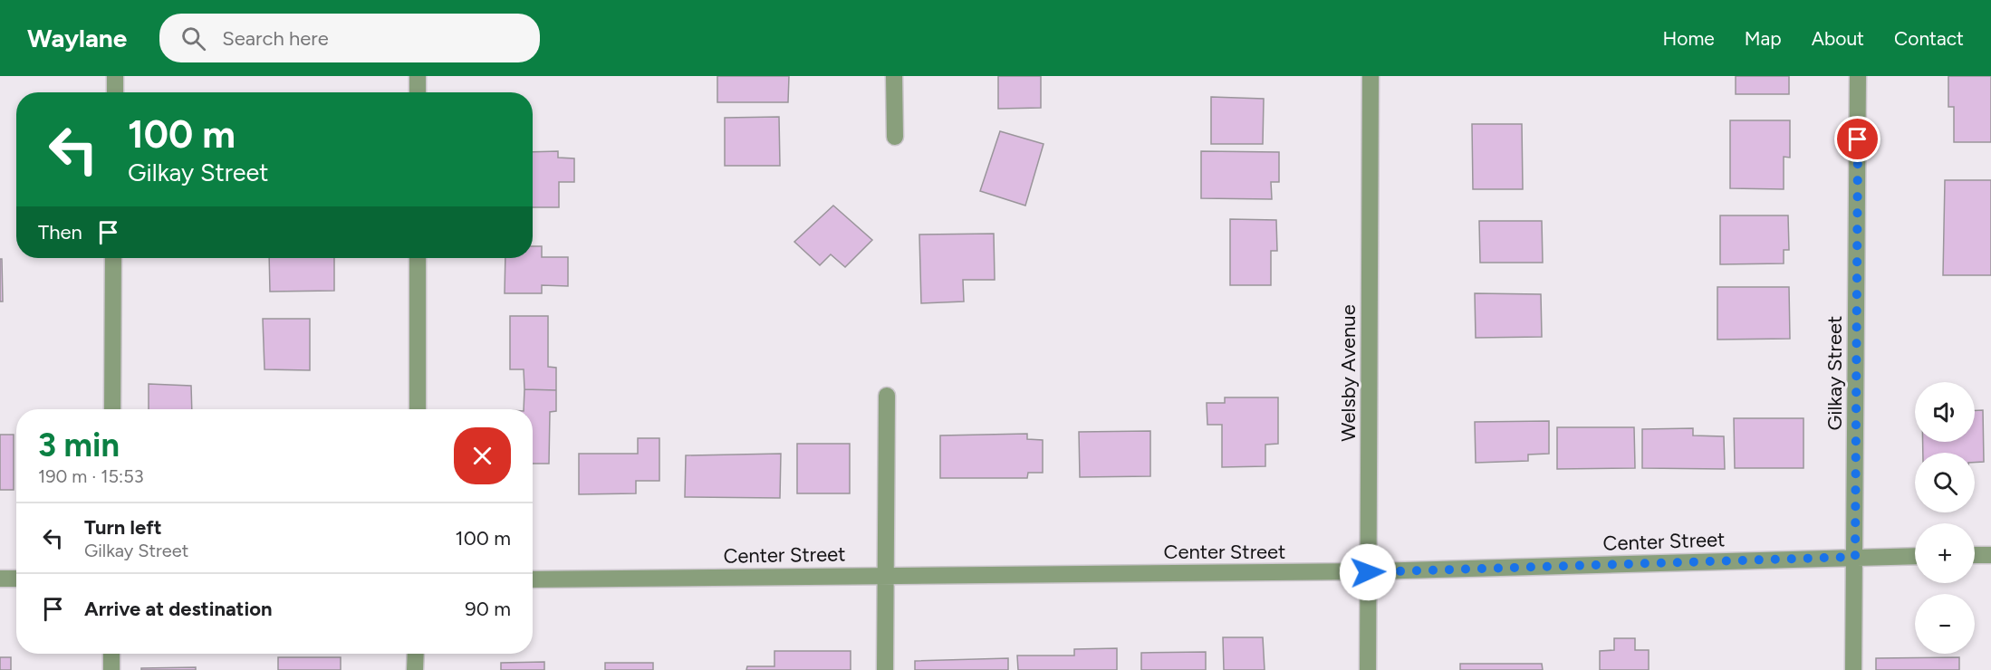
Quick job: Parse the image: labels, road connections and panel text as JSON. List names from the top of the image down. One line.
{"streets":{"street":["Welsby Avenue","Gilkay Street","Center Street"]},"crossings":[["Welsby Avenue","Center Street"],["Gilkay Street","Center Street"]],"page":{"header":"Waylane","search":"Search here","nav":["Home","Map","About","Contact"],"turn":["100 m","Gilkay Street"],"then":"Then","map_buttons":["+","−"],"heading":["3 min","190 m · 15:53"],"list":[{"name":"Turn left","note":"Gilkay Street","value":"100 m"},{"name":"Arrive at destination","value":"90 m"}]}}
